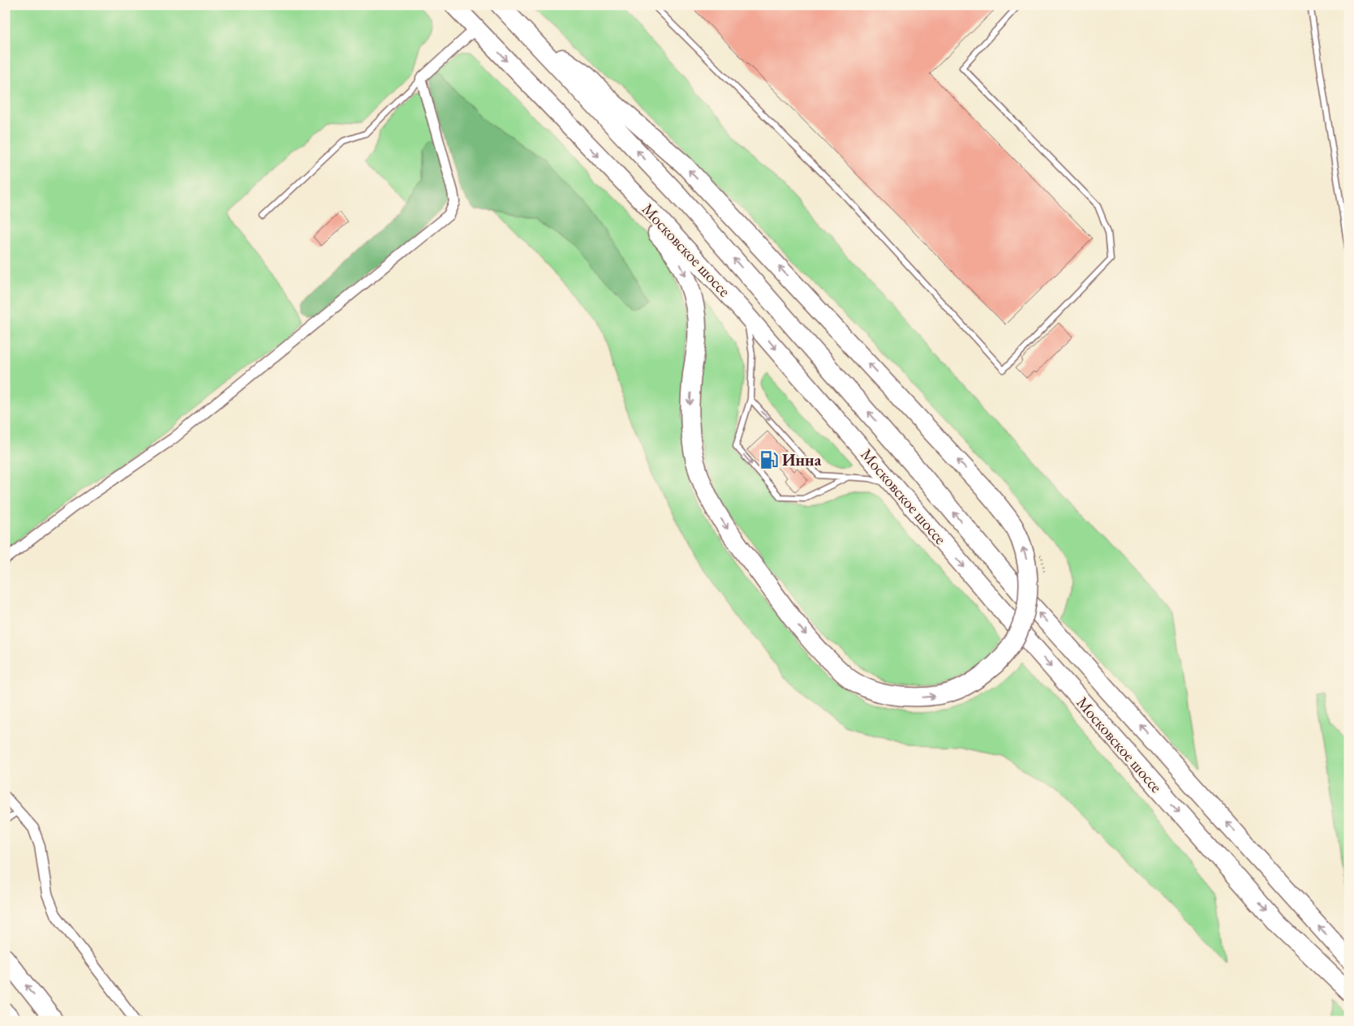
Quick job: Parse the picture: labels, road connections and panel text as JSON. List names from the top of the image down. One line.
{"streets":{"highway":["Московское шоссе"]},"places":{"fuel station":["Инна"]}}
